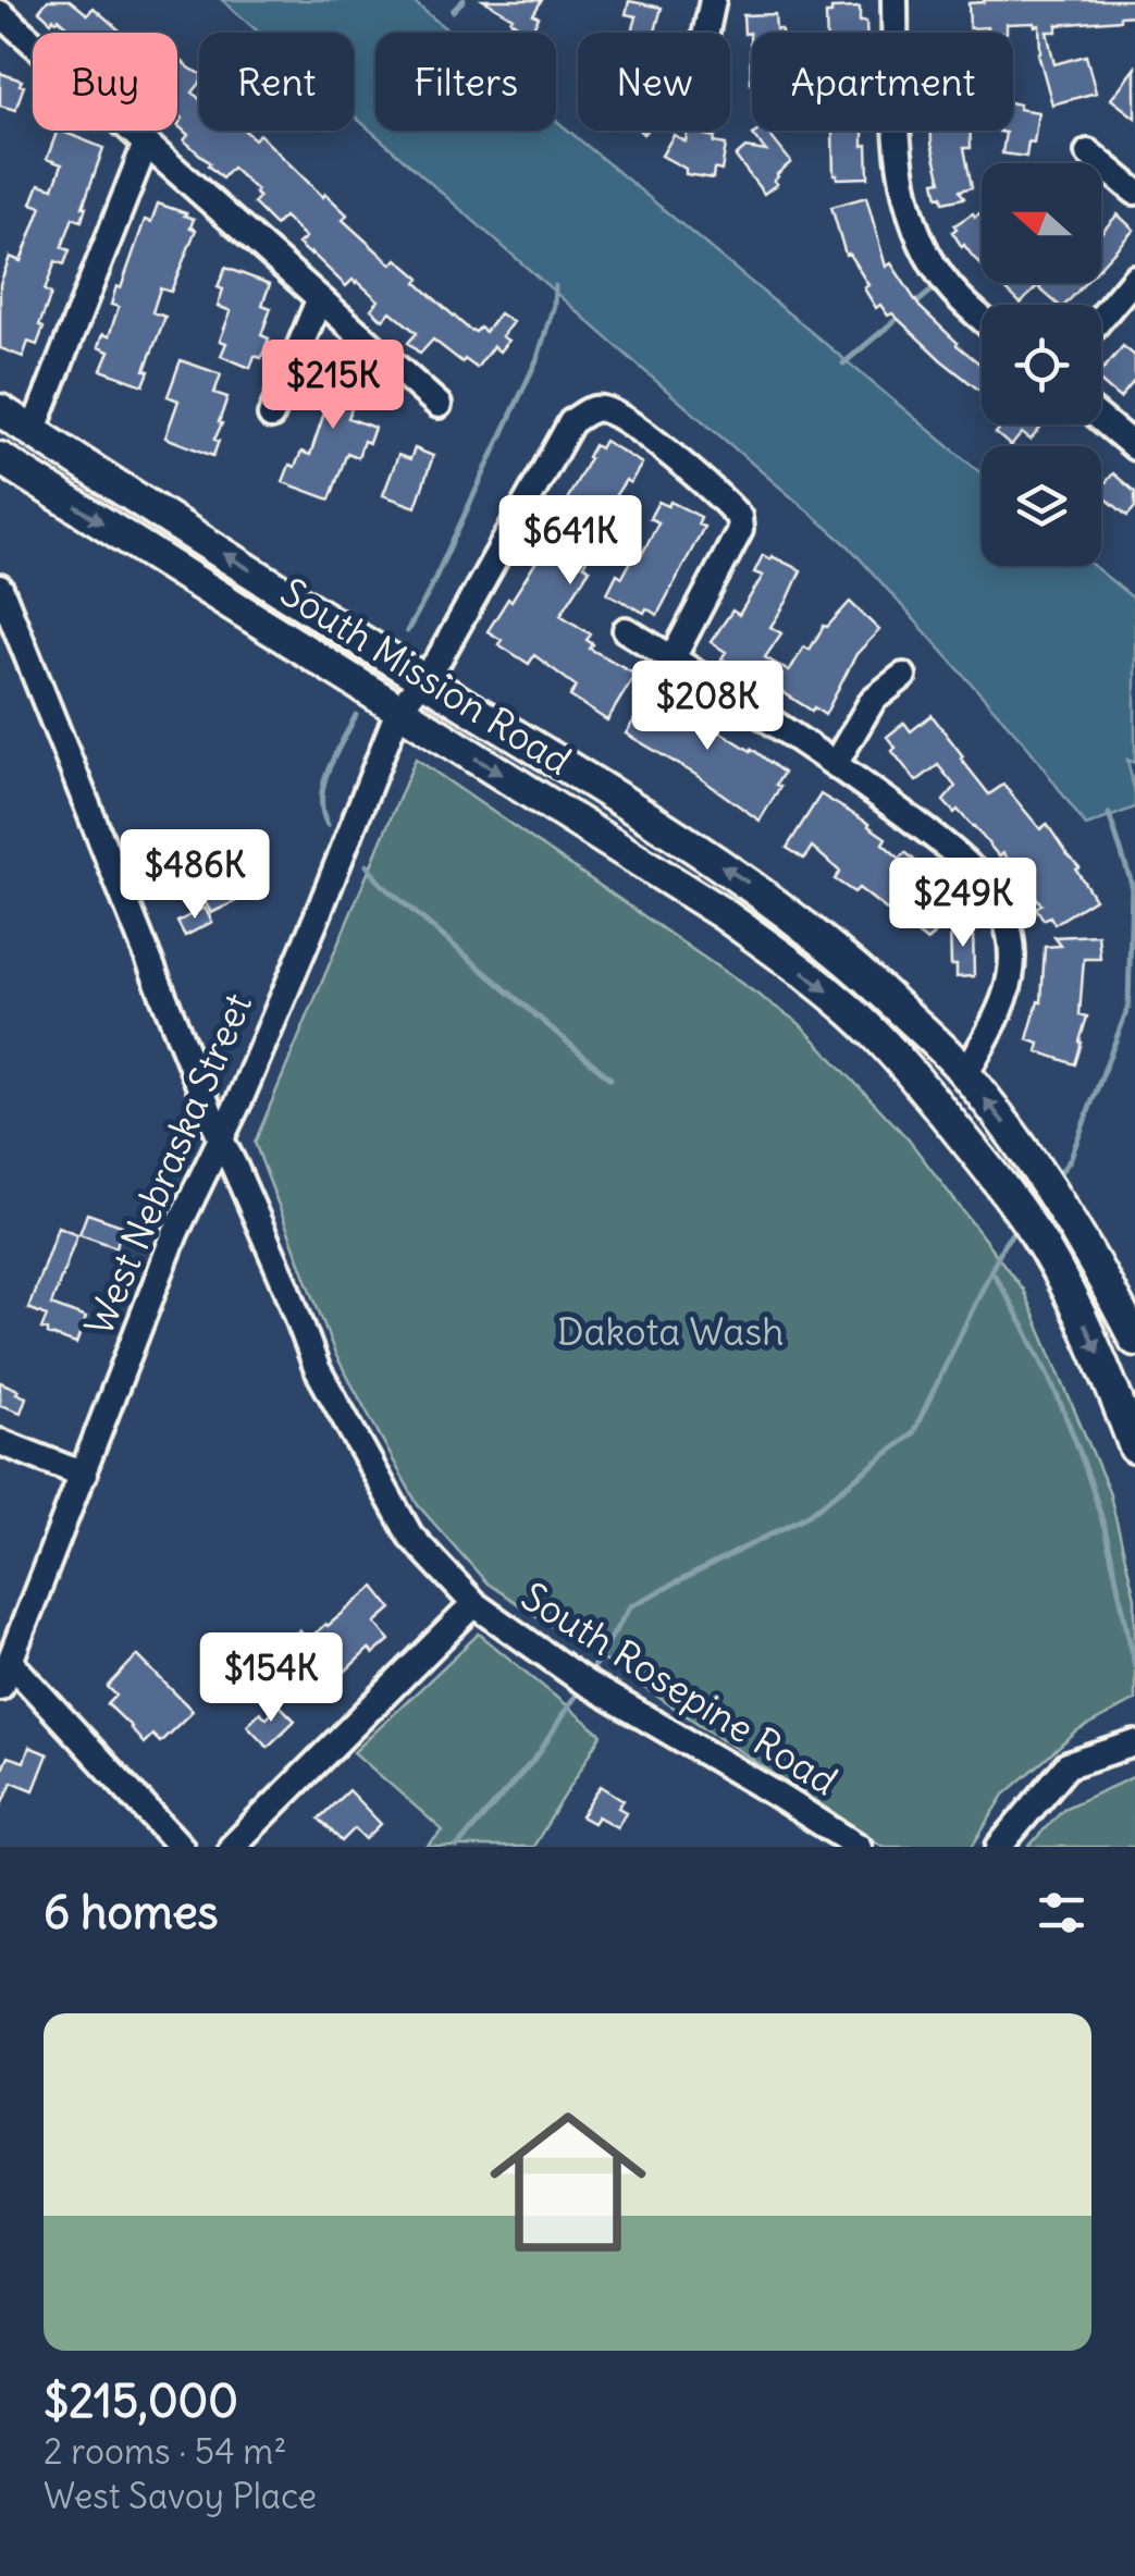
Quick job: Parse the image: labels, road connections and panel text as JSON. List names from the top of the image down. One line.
{"streets":{"main road":["South Mission Road"],"street":["West Nebraska Street","South Rosepine Road"]},"crossings":[["South Mission Road","West Nebraska Street"],["West Nebraska Street","South Rosepine Road"]],"parks":["Dakota Wash"],"north":"left","page":{"chip":["Buy","Rent","Filters","New","Apartment"],"price":["$215K","$641K","$208K","$486K","$249K","$154K"],"heading":"6 homes","list":[{"name":"$215,000","note":"2 rooms · 54 m² · West Savoy Place"}]}}
